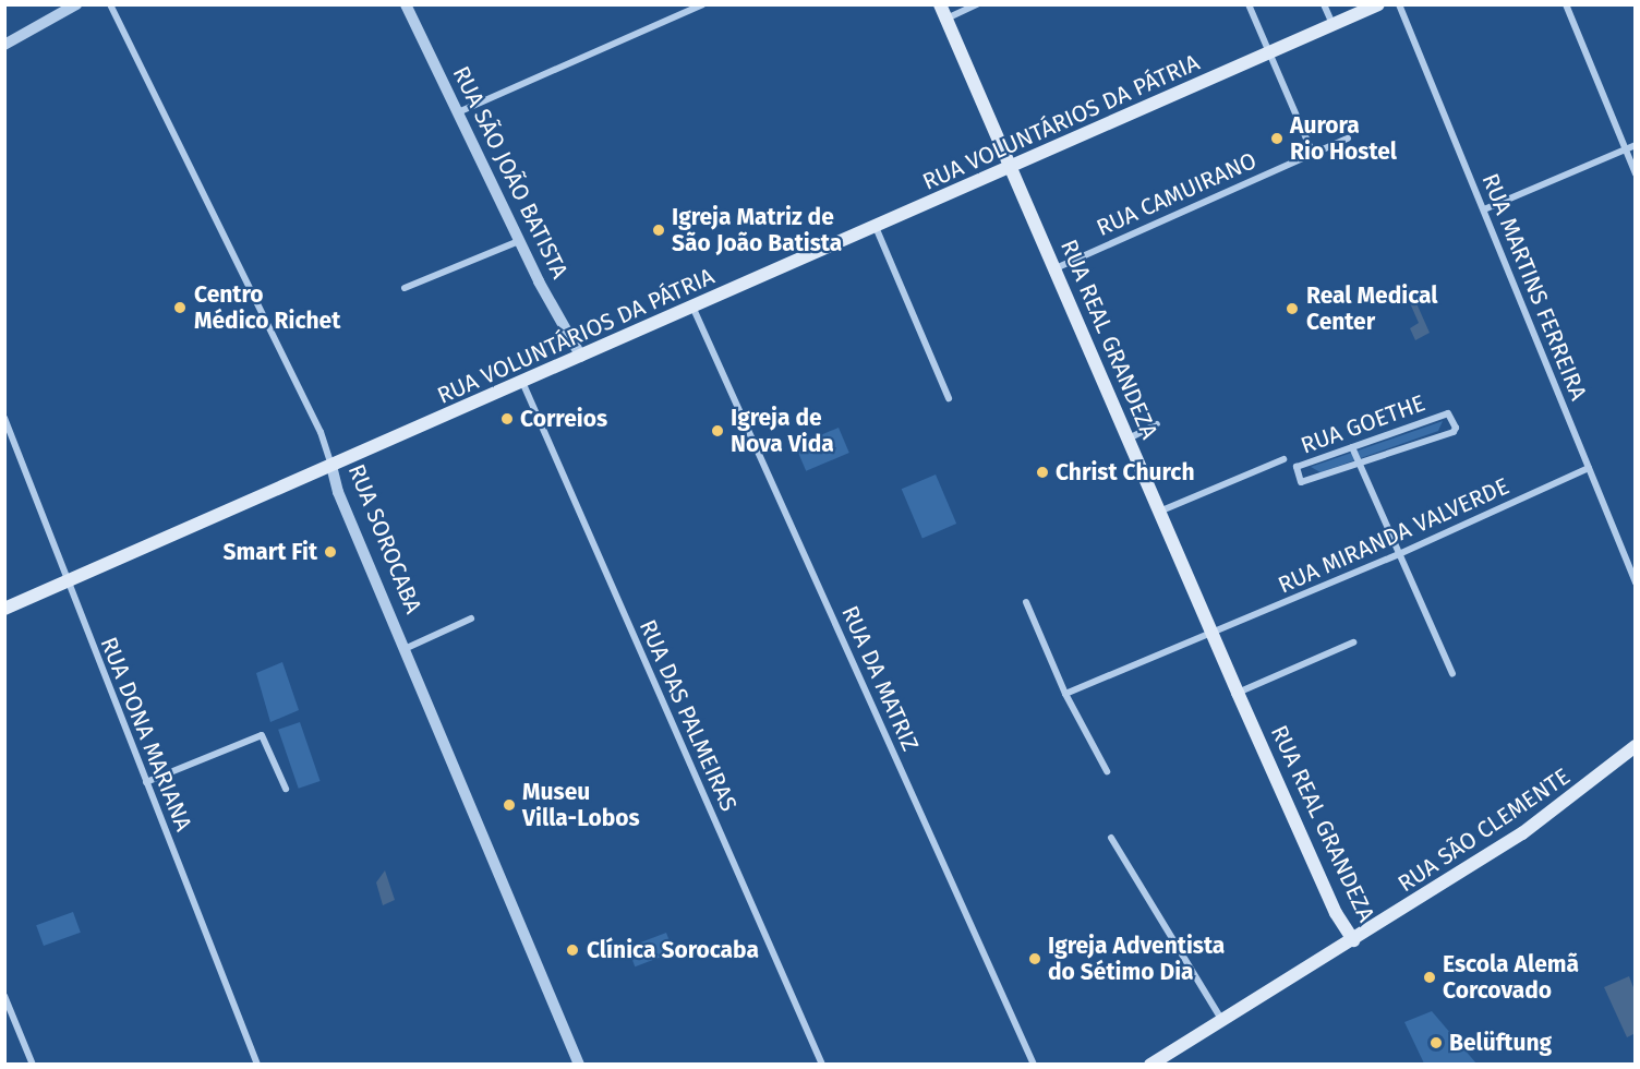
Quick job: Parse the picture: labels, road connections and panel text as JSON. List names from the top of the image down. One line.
{"streets":{"main road":["RUA VOLUNTÁRIOS DA PÁTRIA","RUA REAL GRANDEZA","RUA SÃO CLEMENTE"],"street":["RUA SÃO JOÃO BATISTA","RUA CAMUIRANO","RUA MARTINS FERREIRA","RUA GOETHE","RUA MIRANDA VALVERDE","RUA SOROCABA","RUA DA MATRIZ","RUA DAS PALMEIRAS","RUA DONA MARIANA"]},"crossings":[["RUA VOLUNTÁRIOS DA PÁTRIA","RUA SÃO JOÃO BATISTA"],["RUA VOLUNTÁRIOS DA PÁTRIA","RUA REAL GRANDEZA"],["RUA VOLUNTÁRIOS DA PÁTRIA","RUA SOROCABA"],["RUA VOLUNTÁRIOS DA PÁTRIA","RUA DA MATRIZ"],["RUA VOLUNTÁRIOS DA PÁTRIA","RUA DAS PALMEIRAS"],["RUA VOLUNTÁRIOS DA PÁTRIA","RUA DONA MARIANA"],["RUA CAMUIRANO","RUA REAL GRANDEZA"],["RUA MARTINS FERREIRA","RUA MIRANDA VALVERDE"],["RUA REAL GRANDEZA","RUA MIRANDA VALVERDE"],["RUA REAL GRANDEZA","RUA SÃO CLEMENTE"]],"places":["Aurora Rio Hostel","Igreja Matriz de São João Batista","Centro Médico Richet","Real Medical Center","Correios","Igreja de Nova Vida","Christ Church","Smart Fit","Museu Villa-Lobos","Clínica Sorocaba","Igreja Adventista do Sétimo Dia","Escola Alemã Corcovado","Belüftung"]}
